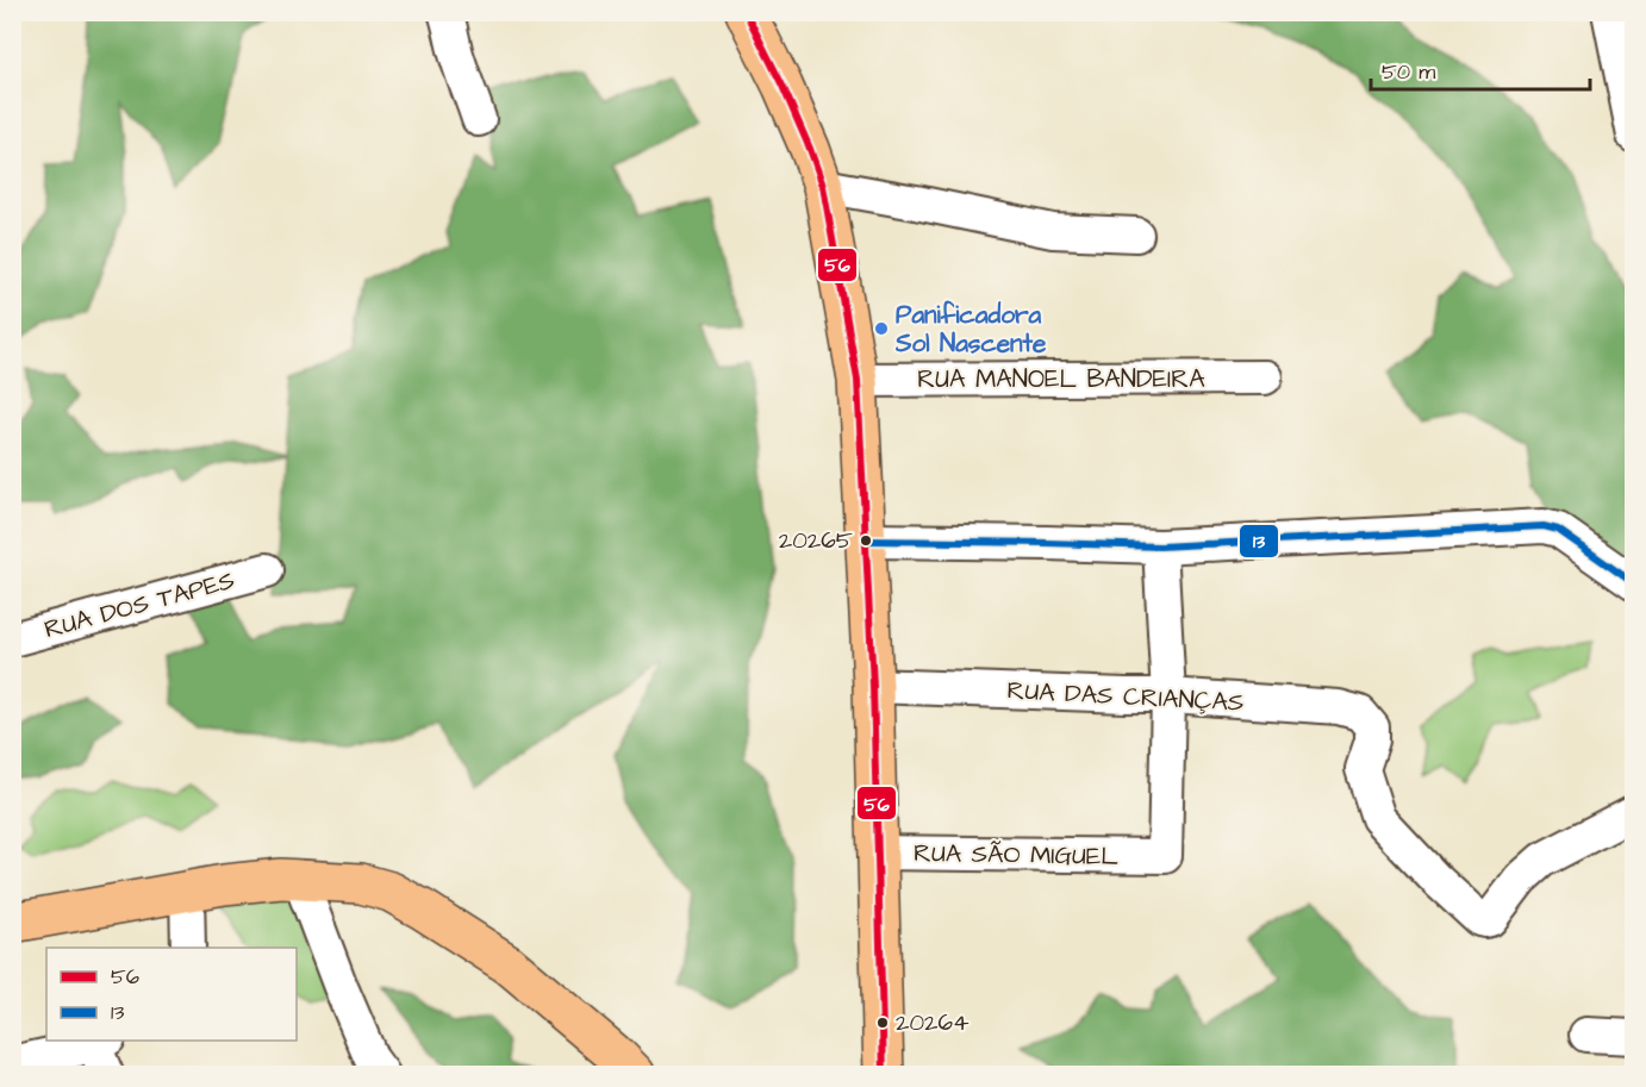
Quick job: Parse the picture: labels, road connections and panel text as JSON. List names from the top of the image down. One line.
{"streets":{"street":["RUA MANOEL BANDEIRA","RUA DOS TAPES","RUA DAS CRIANÇAS","RUA SÃO MIGUEL"]},"crossings":[["RUA DAS CRIANÇAS","RUA SÃO MIGUEL"]],"places":["Panificadora Sol Nascente","20265","20264"],"lines":["transit line 56","transit line 13"],"legend":["56","13"],"scale_bar":"50 m"}
